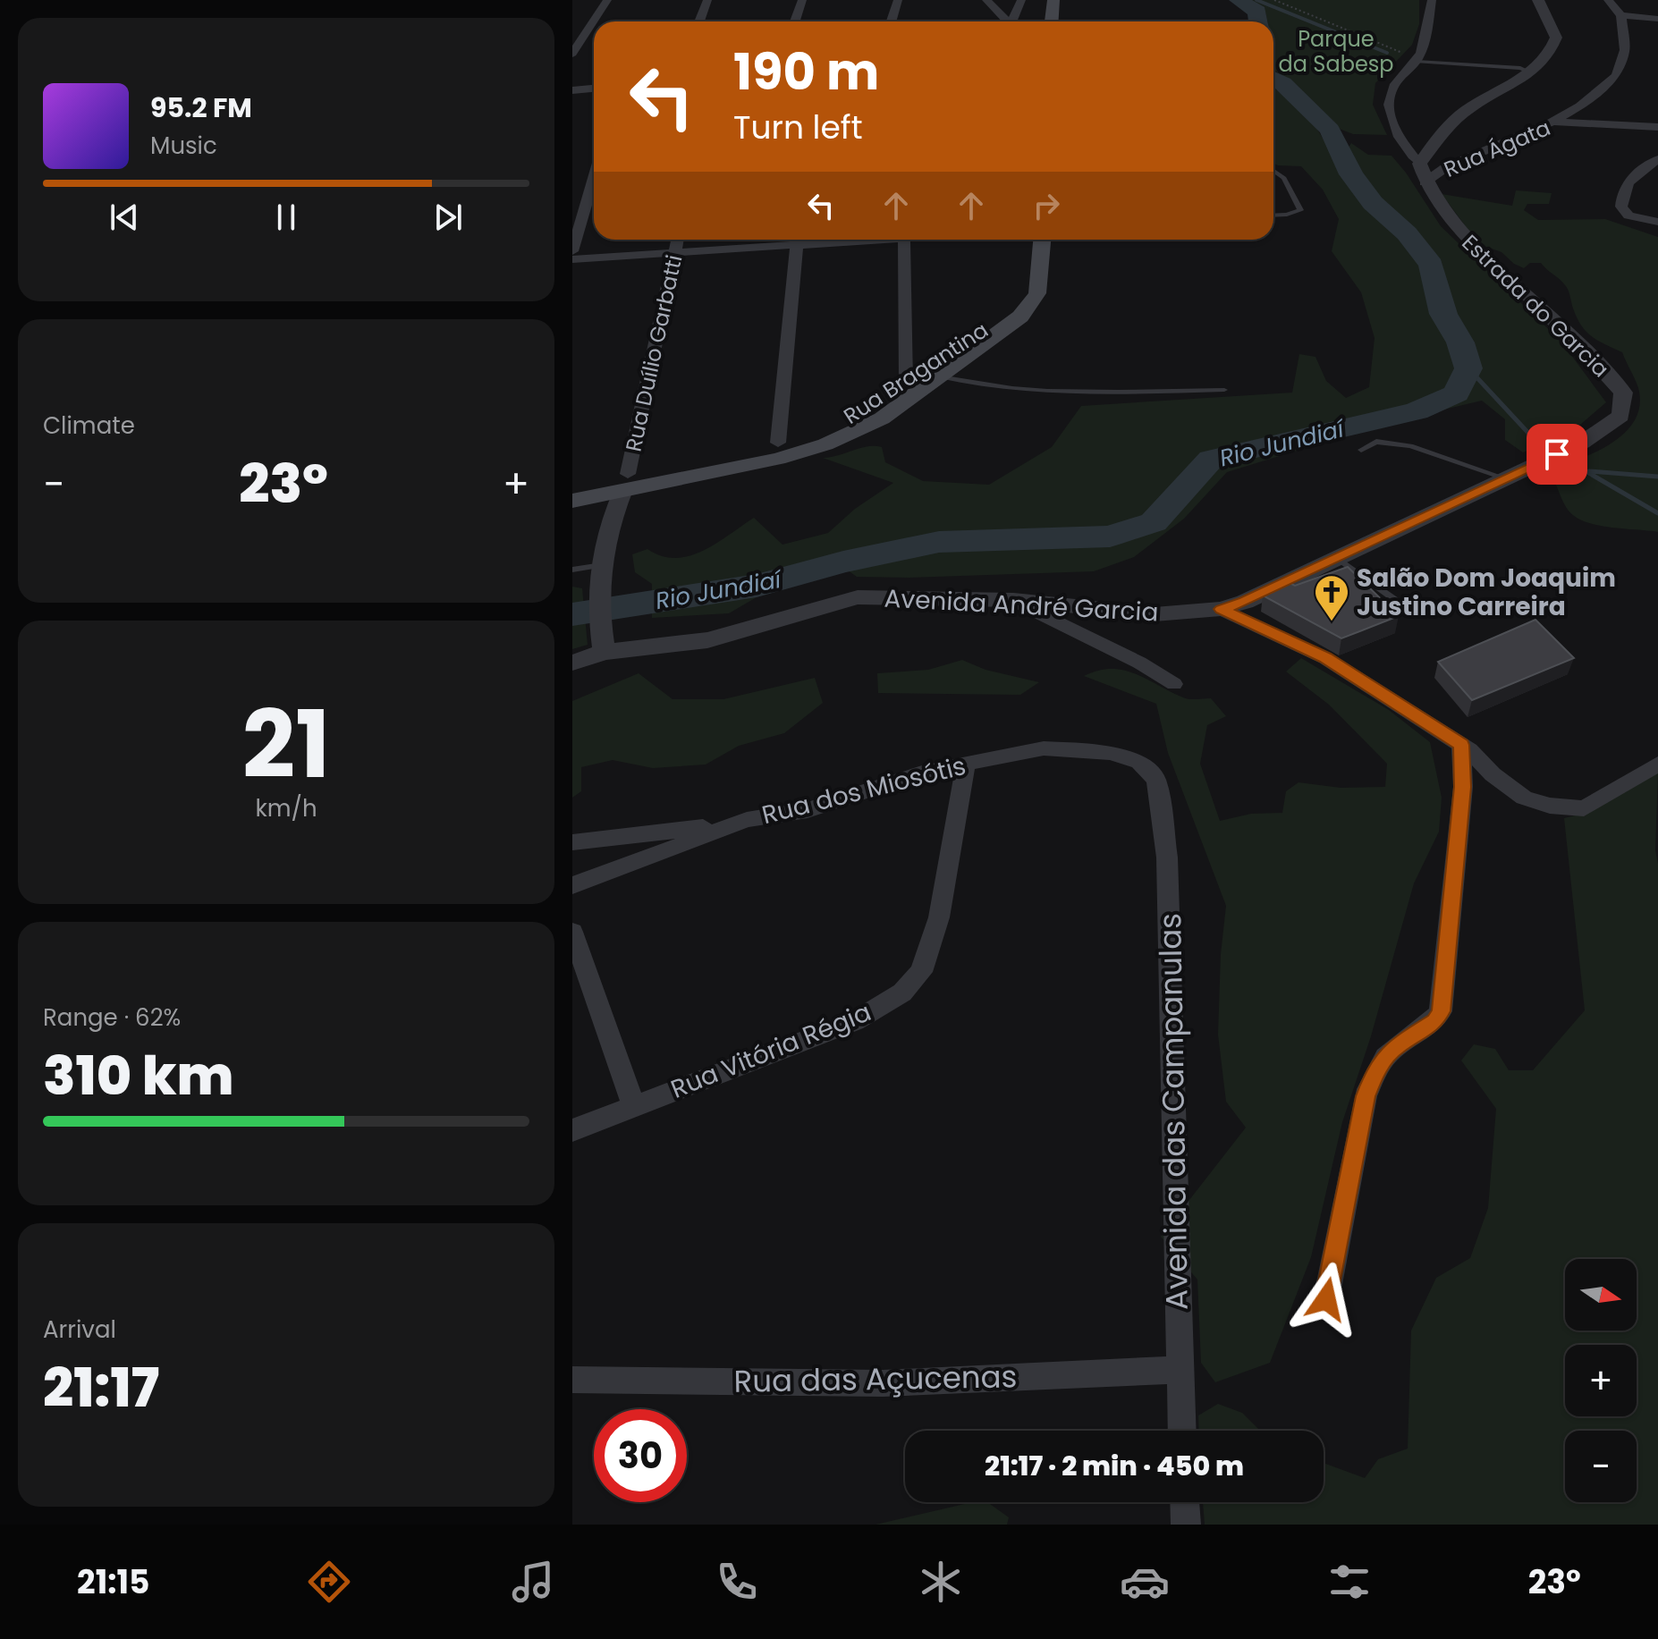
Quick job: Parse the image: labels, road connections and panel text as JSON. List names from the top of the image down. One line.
{"streets":{"main road":["Rua Bragantina"],"street":["Rua Ágata","Estrada do Garcia","Rua Duílio Garbatti","Avenida André Garcia","Rua dos Miosótis","Rua Vitória Régia","Avenida das Campanulas","Rua das Açucenas"]},"crossings":[["Rua Ágata","Estrada do Garcia"],["Estrada do Garcia","Avenida André Garcia"],["Rua Duílio Garbatti","Rua Bragantina"],["Rua dos Miosótis","Rua Vitória Régia"],["Rua dos Miosótis","Avenida das Campanulas"],["Avenida das Campanulas","Rua das Açucenas"]],"water":["Rio Jundiaí"],"parks":["Parque da Sabesp"],"places":{"church":["Salão Dom Joaquim Justino Carreira"]},"north":"right","page":{"turn":["190 m","Turn left"],"song":["95.2 FM","Music"],"tile":["Climate",["21","km/h"],["Range · 62%","310 km"],["Arrival","21:17"]],"heat":["−","23°","+"],"map_buttons":["+","−"],"limit":"30","trip":"21:17 · 2 min · 450 m","tabs":["21:15","23°"]}}
